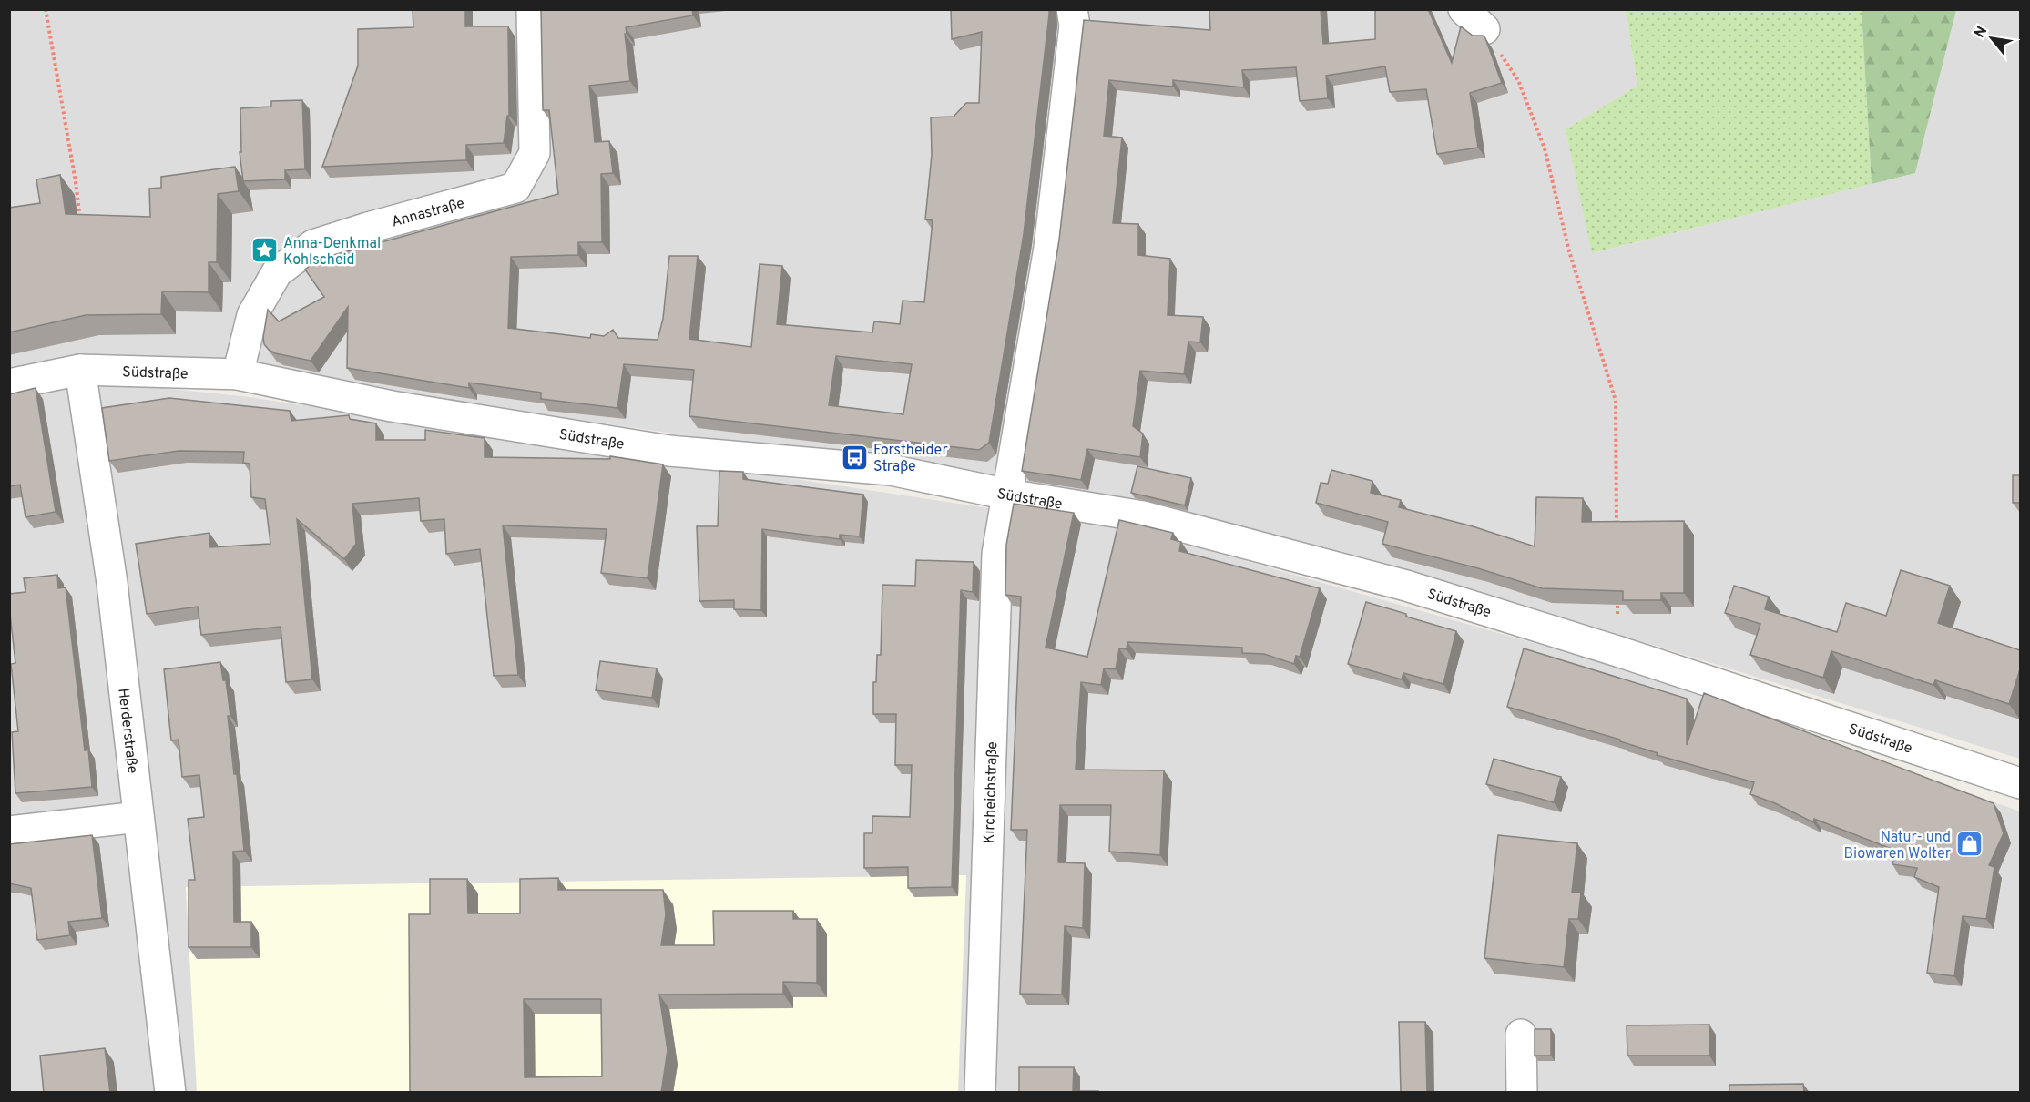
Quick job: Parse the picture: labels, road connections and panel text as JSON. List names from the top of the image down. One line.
{"streets":{"street":["Annastraße","Südstraße","Herderstraße","Kircheichstraße"]},"crossings":[["Annastraße","Südstraße"],["Südstraße","Herderstraße"],["Südstraße","Kircheichstraße"]],"places":{"place":["Anna-Denkmal Kohlscheid"],"bus stop":["Forstheider Straße"],"shop":["Natur- und Biowaren Wolter"]},"north":"top left"}
